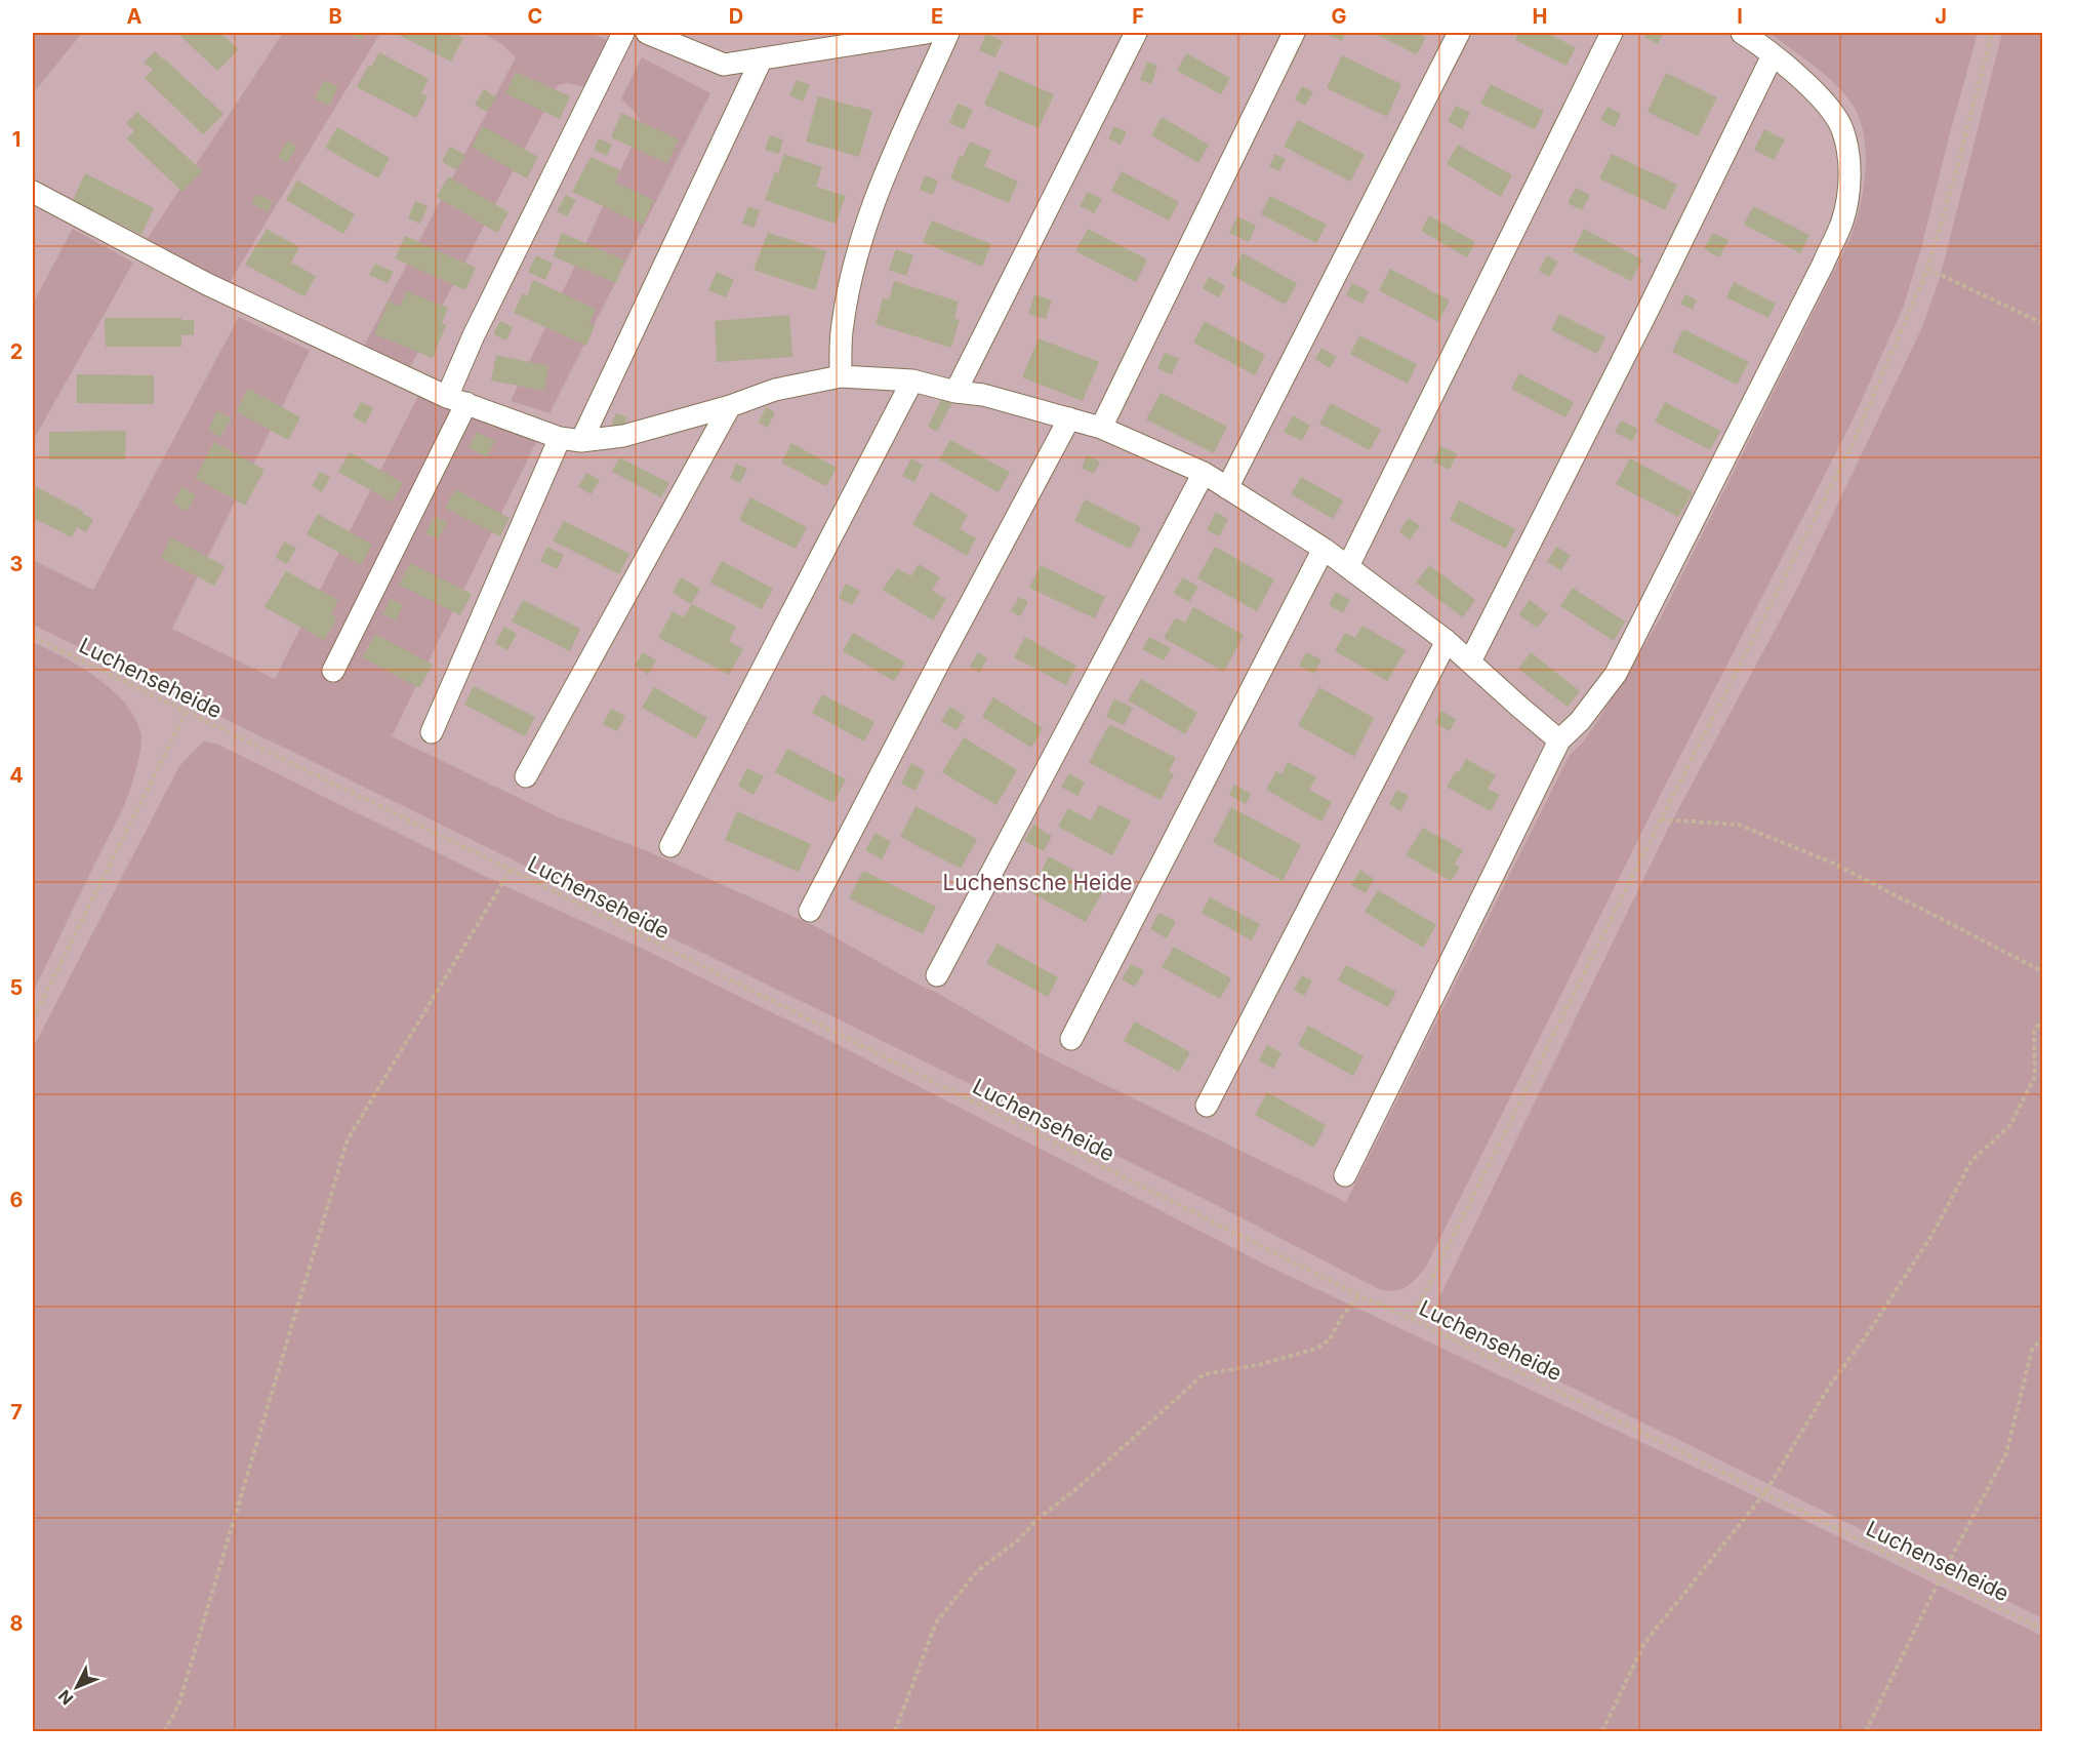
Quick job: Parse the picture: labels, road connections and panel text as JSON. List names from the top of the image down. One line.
{"streets":{"path":["Luchenseheide"]},"parks":["Luchensche Heide"],"north":"bottom left","grid":{"columns":["A","B","C","D","E","F","G","H","I","J"],"rows":["1","2","3","4","5","6","7","8"]}}
